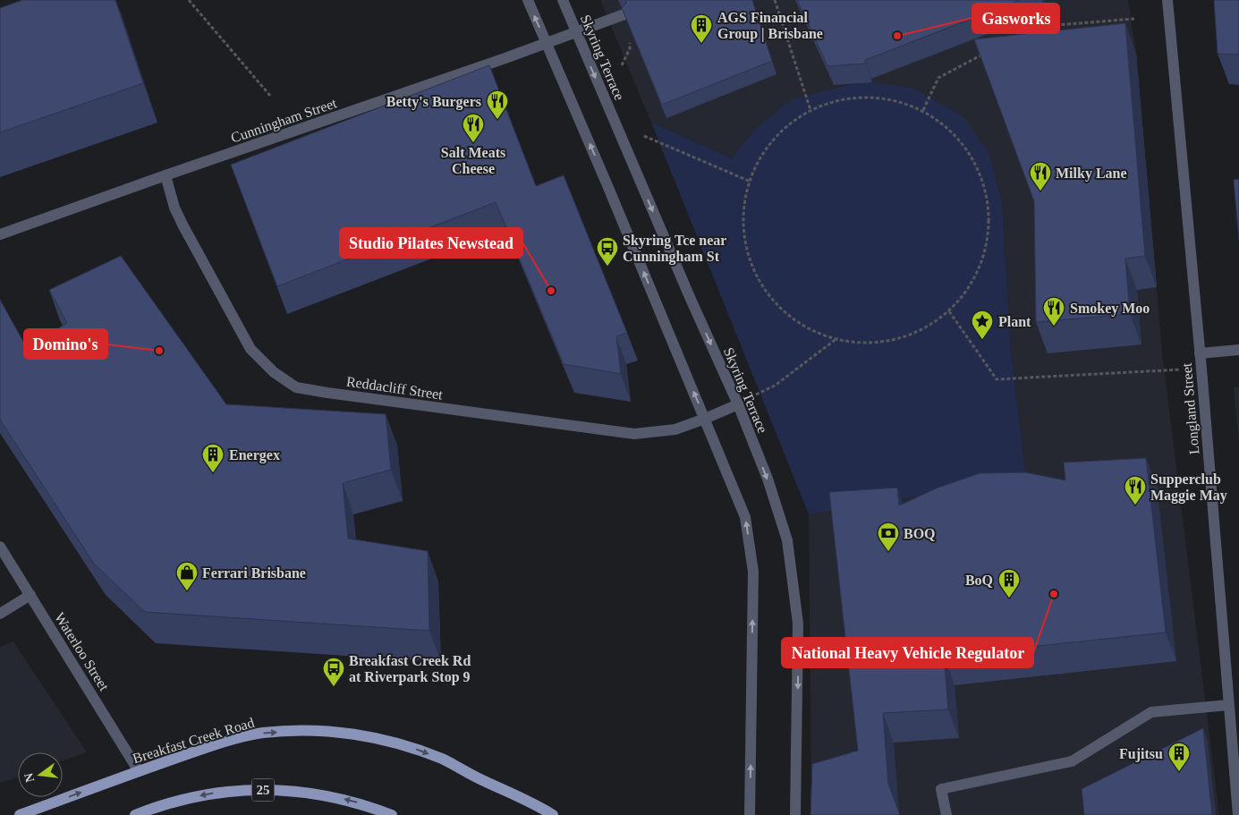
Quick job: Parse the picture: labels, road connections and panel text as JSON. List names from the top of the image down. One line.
{"streets":{"main road":["Breakfast Creek Road","25"],"street":["Skyring Terrace","Cunningham Street","Reddacliff Street","Longland Street","Waterloo Street"]},"crossings":[["Skyring Terrace","Cunningham Street"],["Skyring Terrace","Reddacliff Street"],["Cunningham Street","Reddacliff Street"],["Waterloo Street","Breakfast Creek Road"]],"places":{"other":["Gasworks","Studio Pilates Newstead","Domino's","National Heavy Vehicle Regulator"],"building":["AGS Financial Group | Brisbane","Energex","BoQ","Fujitsu"],"restaurant":["Betty's Burgers","Salt Meats Cheese","Milky Lane","Smokey Moo","Supperclub Maggie May"],"bus stop":["Skyring Tce near Cunningham St","Breakfast Creek Rd at Riverpark Stop 9"],"place":["Plant"],"bank":["BOQ"],"shop":["Ferrari Brisbane"]},"north":"left"}
